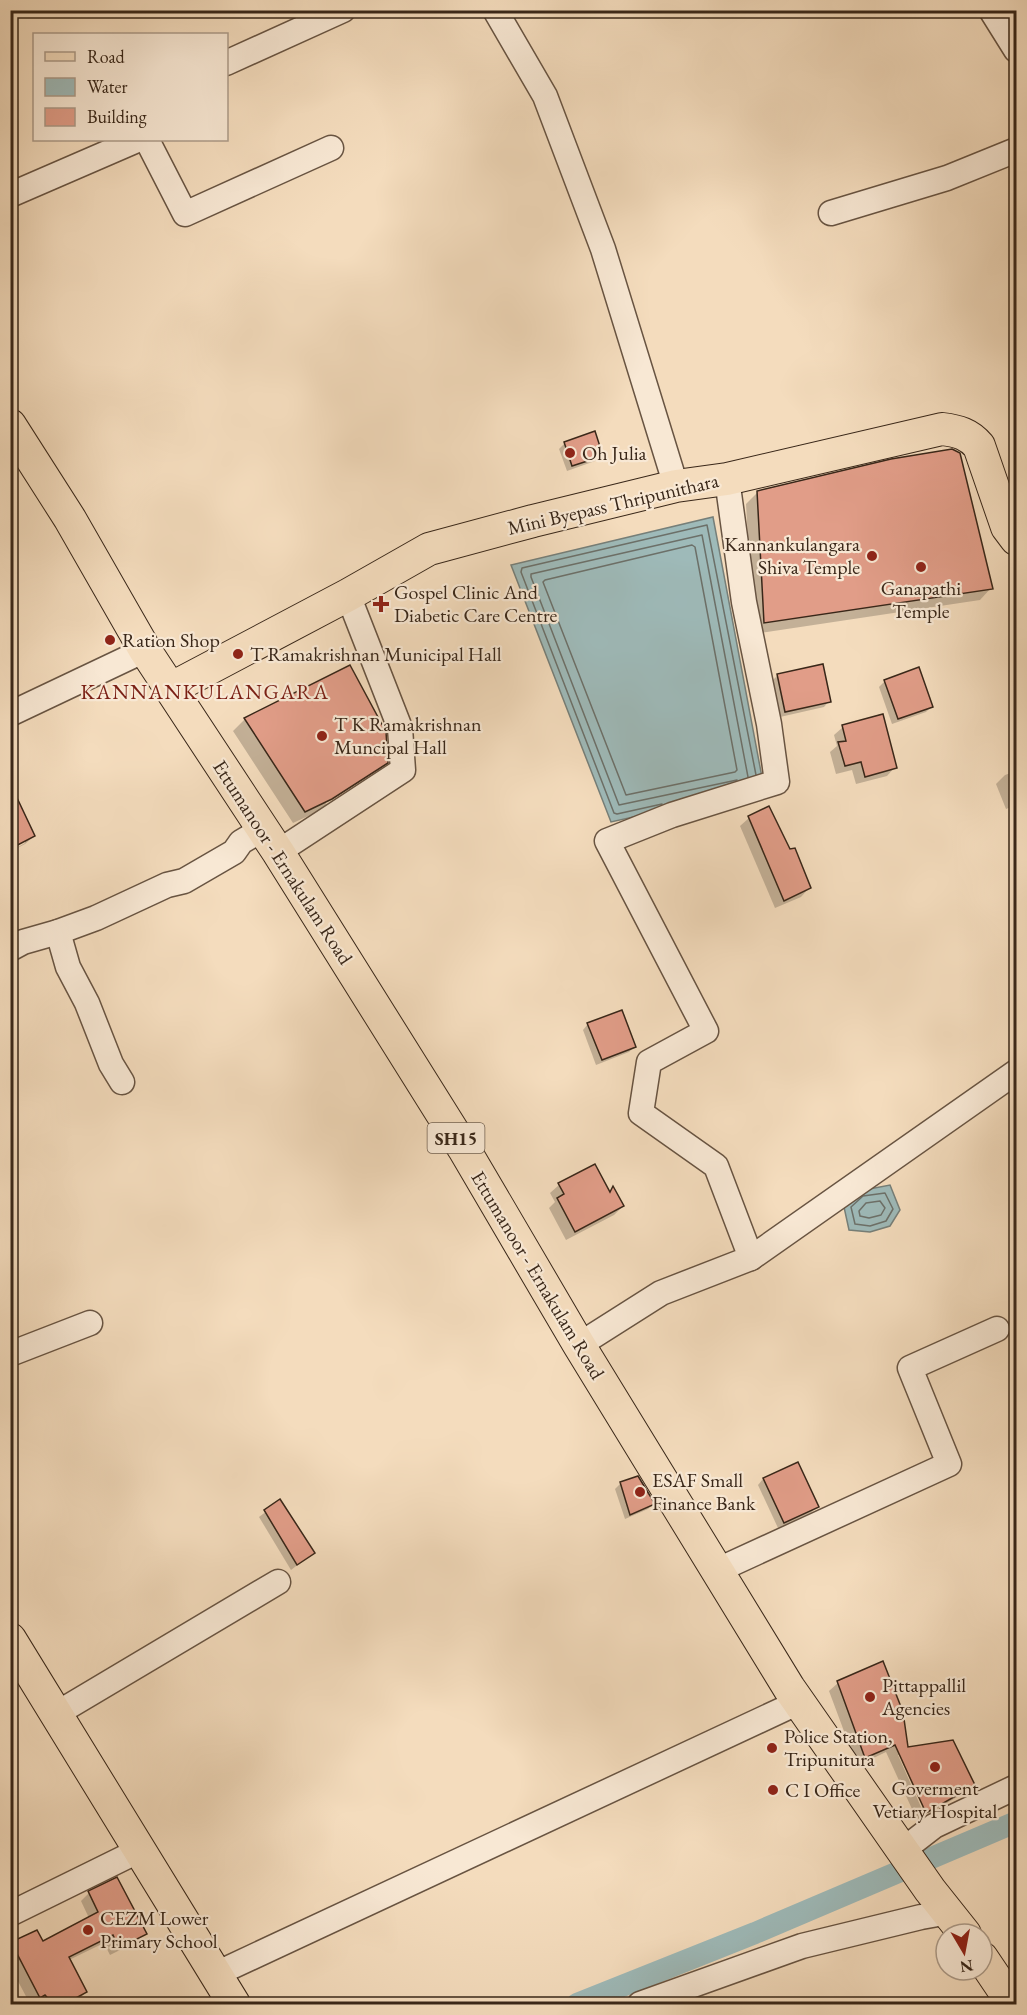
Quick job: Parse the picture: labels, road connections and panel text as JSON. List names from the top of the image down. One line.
{"streets":{"main road":["Mini Byepass Thripunithara","Ettumanoor - Ernakulam Road","SH15"]},"crossings":[["Mini Byepass Thripunithara","Ettumanoor - Ernakulam Road"]],"districts":["KANNANKULANGARA"],"places":{"other":["Oh Julia","Kannankulangara Shiva Temple","Ganapathi Temple","Ration Shop","T Ramakrishnan Municipal Hall","T K Ramakrishnan Muncipal Hall","ESAF Small Finance Bank","Pittappallil Agencies","Police Station, Tripunitura","Goverment Vetiary Hospital","C I Office","CEZM Lower Primary School"],"health":["Gospel Clinic And Diabetic Care Centre"]},"legend":["Road","Water","Building"],"north":"bottom"}
